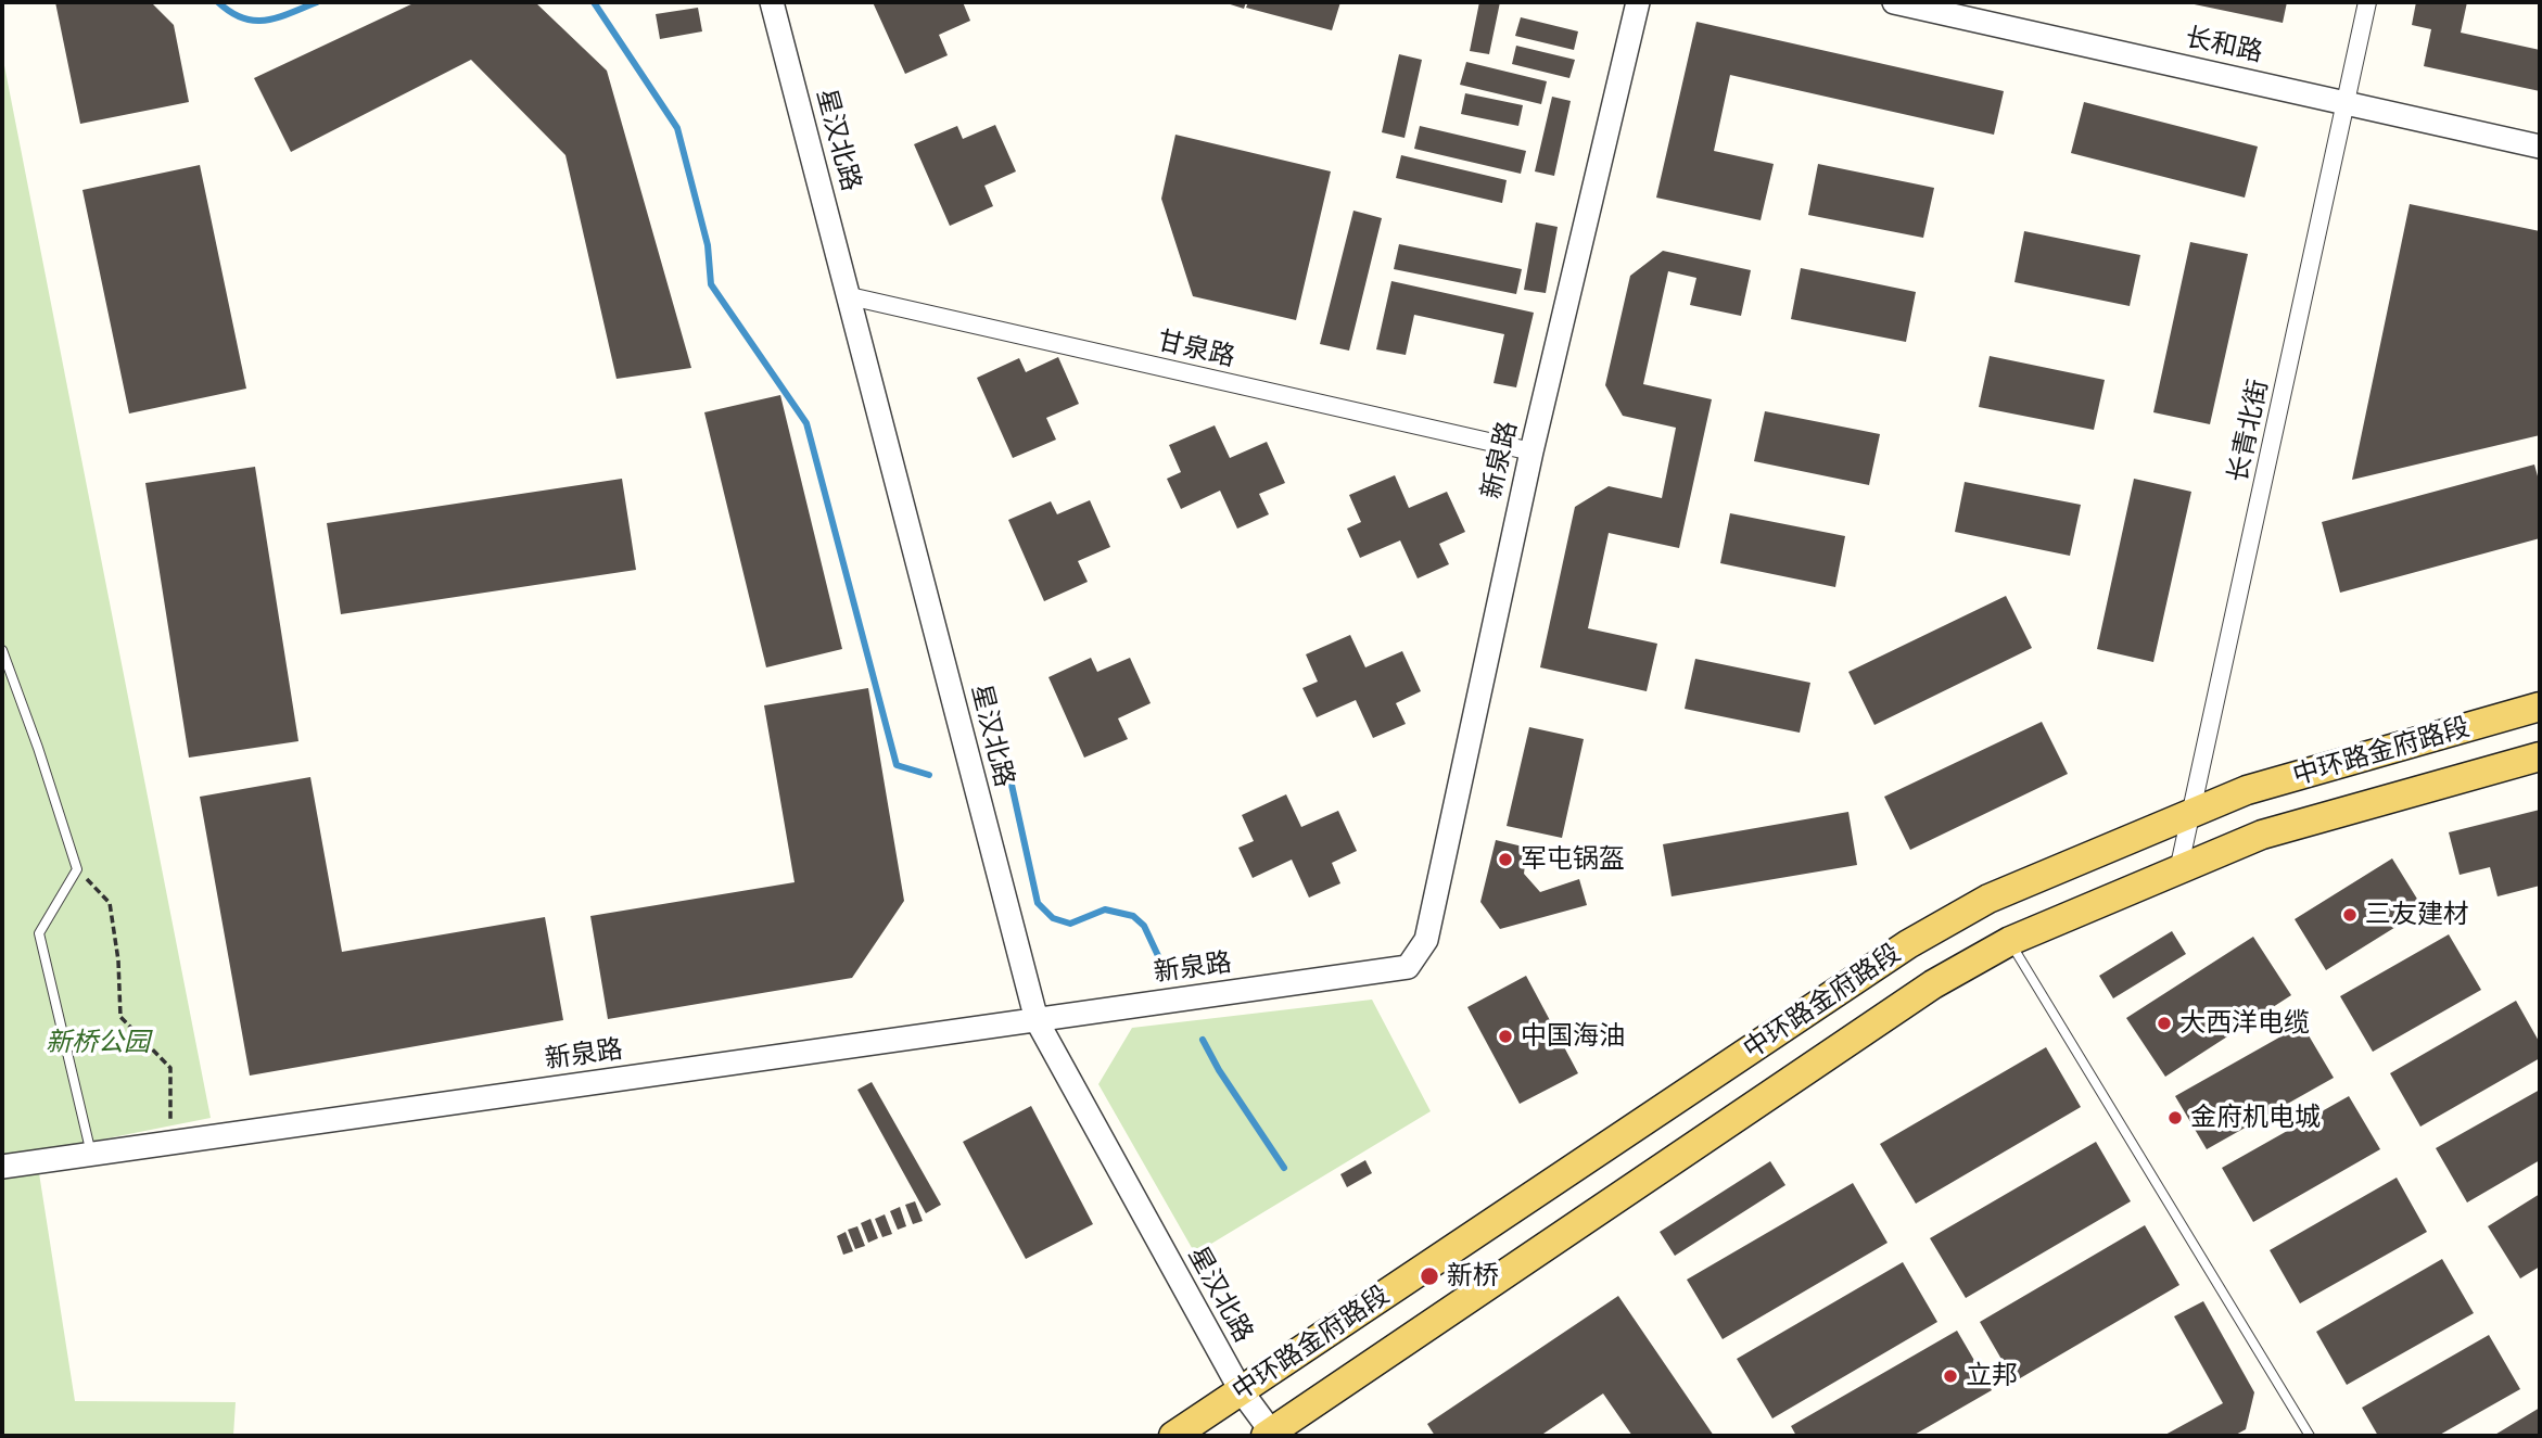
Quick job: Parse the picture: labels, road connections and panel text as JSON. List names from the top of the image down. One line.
{"streets":{"main road":["中环路金府路段"],"street":["长和路","星汉北路","甘泉路","长青北街","新泉路"]},"crossings":[["长和路","长青北街"],["星汉北路","甘泉路"],["星汉北路","新泉路"],["星汉北路","中环路金府路段"],["甘泉路","新泉路"],["长青北街","中环路金府路段"]],"parks":["新桥公园"],"places":["军屯锅盔","三友建材","大西洋电缆","中国海油","金府机电城","新桥","立邦"]}
